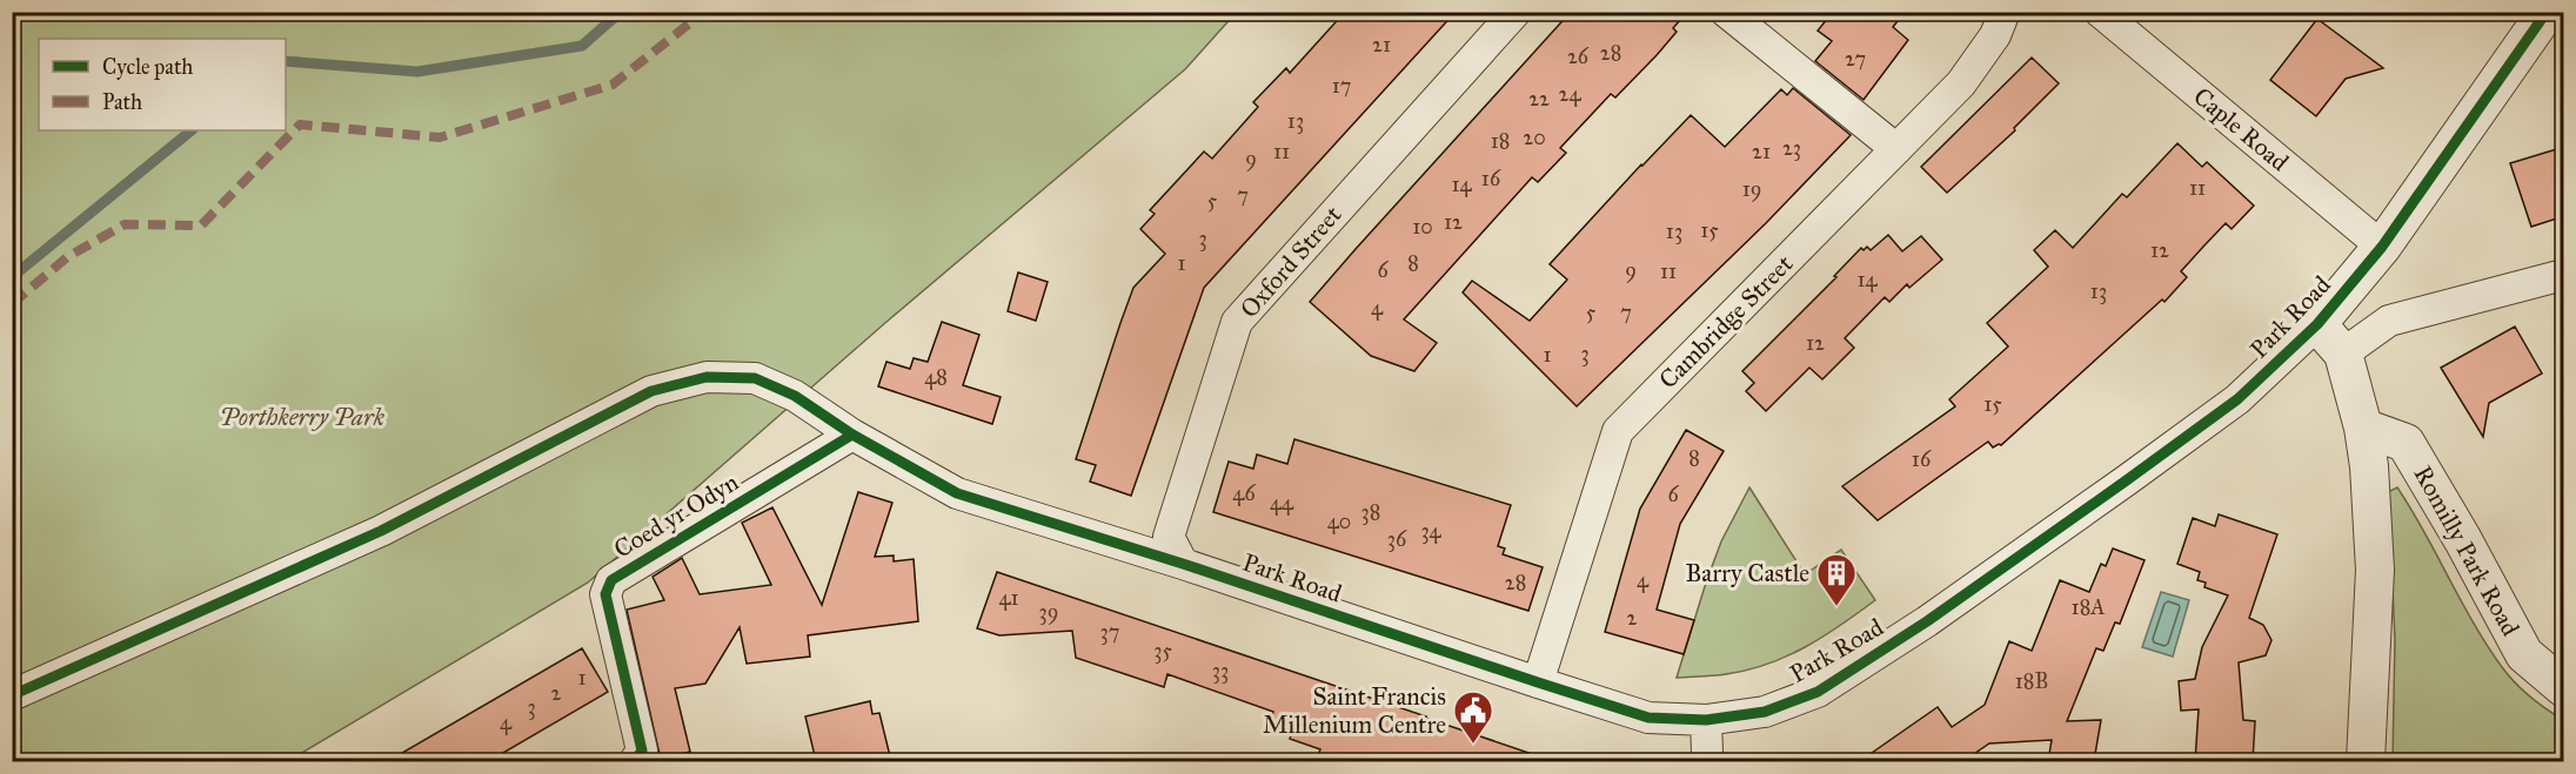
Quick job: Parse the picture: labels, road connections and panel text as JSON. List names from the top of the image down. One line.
{"streets":{"street":["Caple Road","Oxford Street","Park Road","Cambridge Street","Coed yr Odyn","Romilly Park Road"]},"crossings":[["Caple Road","Park Road"],["Oxford Street","Park Road"],["Park Road","Cambridge Street"],["Park Road","Coed yr Odyn"]],"parks":["Porthkerry Park"],"places":{"building":["Barry Castle"],"public building":["Saint Francis Millenium Centre"]},"house_numbers":["21","28","26","27","17","24","22","13","20","18","23","11","21","9","16","14","11","19","7","5","12","10","15","13","3","12","1","8","6","9","11","14","13","4","5","7","12","3","1","48","15","8","16","46","6","44","38","40","34","36","4","28","41","18A","39","2","37","35","33","1","18B","2","3","4"],"legend":["Cycle path","Path"]}
